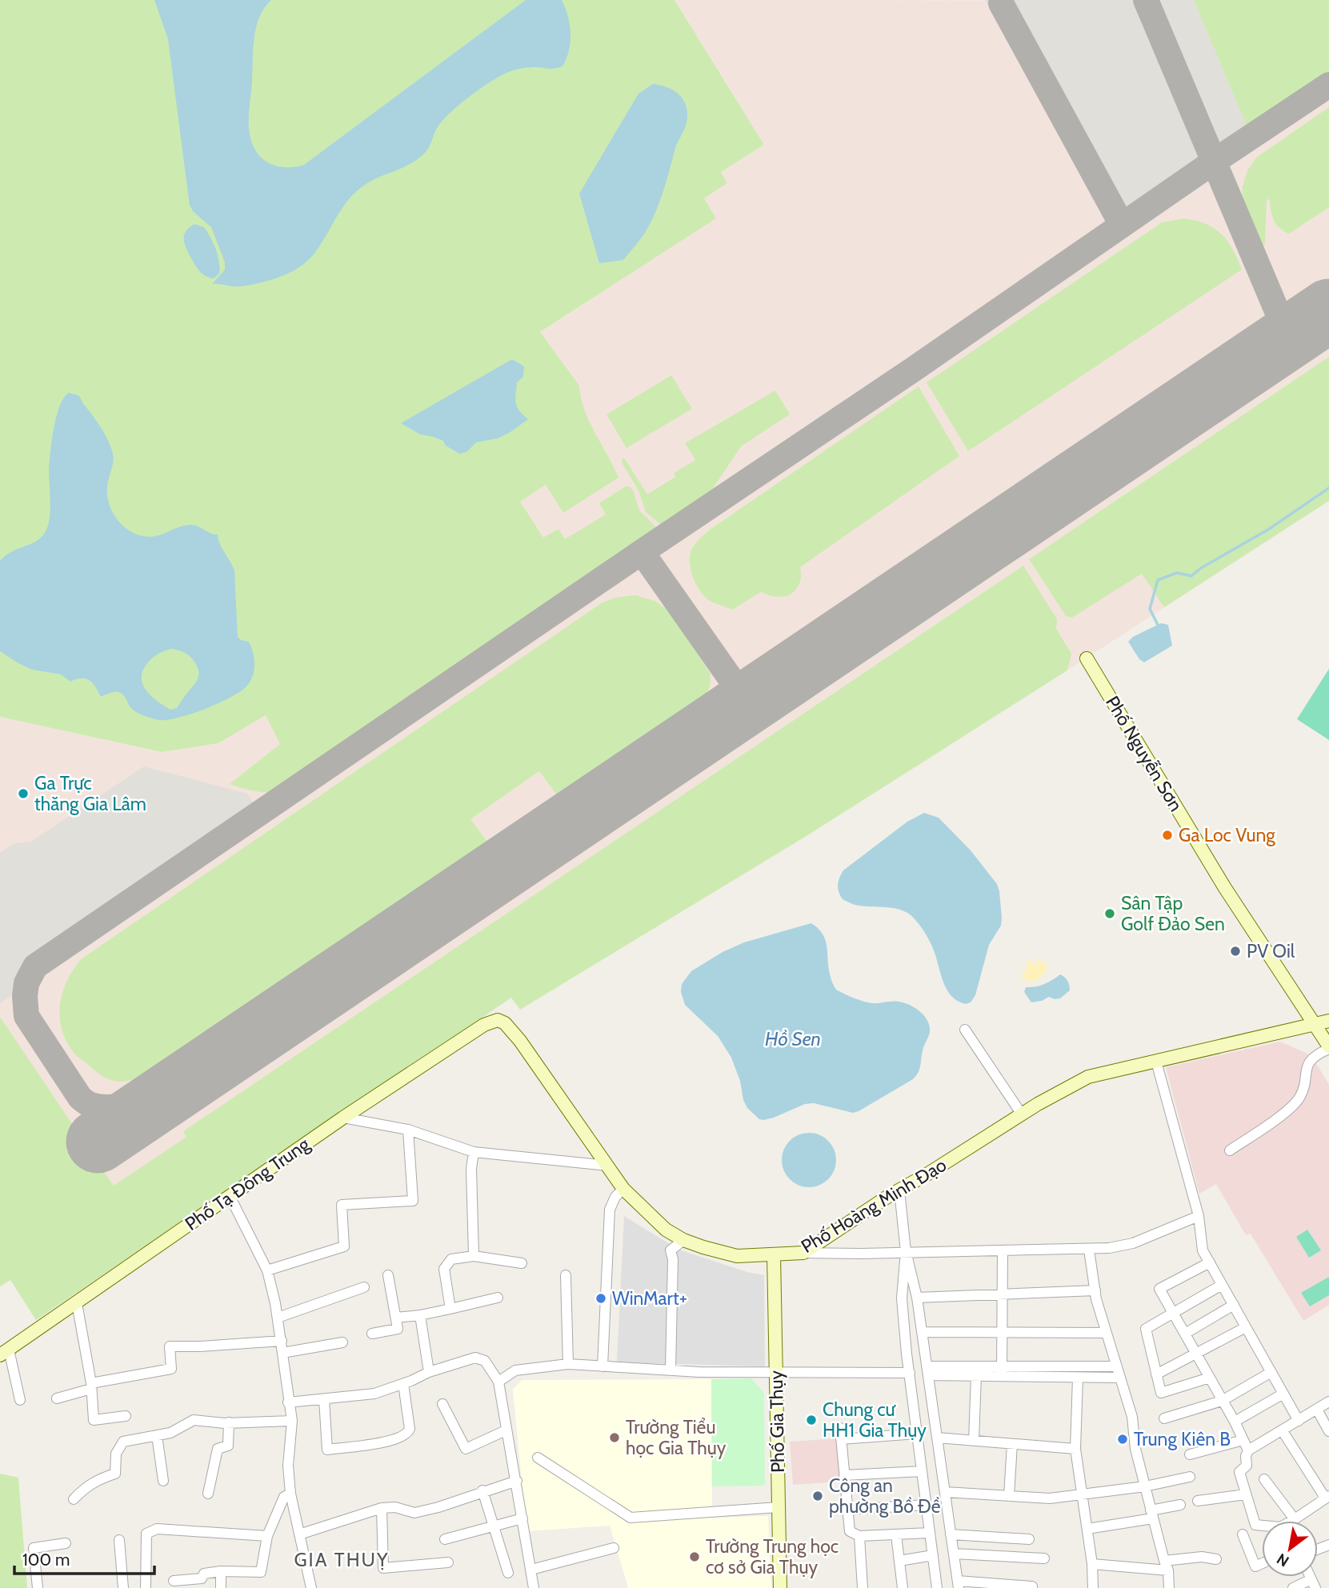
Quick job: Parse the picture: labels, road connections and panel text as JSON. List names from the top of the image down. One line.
{"streets":{"street":["Phố Nguyễn Sơn","Phố Tạ Đông Trung","Phố Hoàng Minh Đạo","Phố Gia Thụy"]},"crossings":[["Phố Nguyễn Sơn","Phố Hoàng Minh Đạo"],["Phố Tạ Đông Trung","Phố Hoàng Minh Đạo"],["Phố Hoàng Minh Đạo","Phố Gia Thụy"]],"districts":["GIA THUỴ"],"water":["Hồ Sen"],"places":["Ga Trực thăng Gia Lâm","Ga Loc Vung","Sân Tập Golf Đảo Sen","PV Oil","WinMart+","Chung cư HH1 Gia Thụy","Trường Tiểu học Gia Thụy","Trung Kiên B","Công an phường Bồ Đề","Trường Trung học cơ sở Gia Thụy"],"scale_bar":"100 m","north":"bottom left"}
